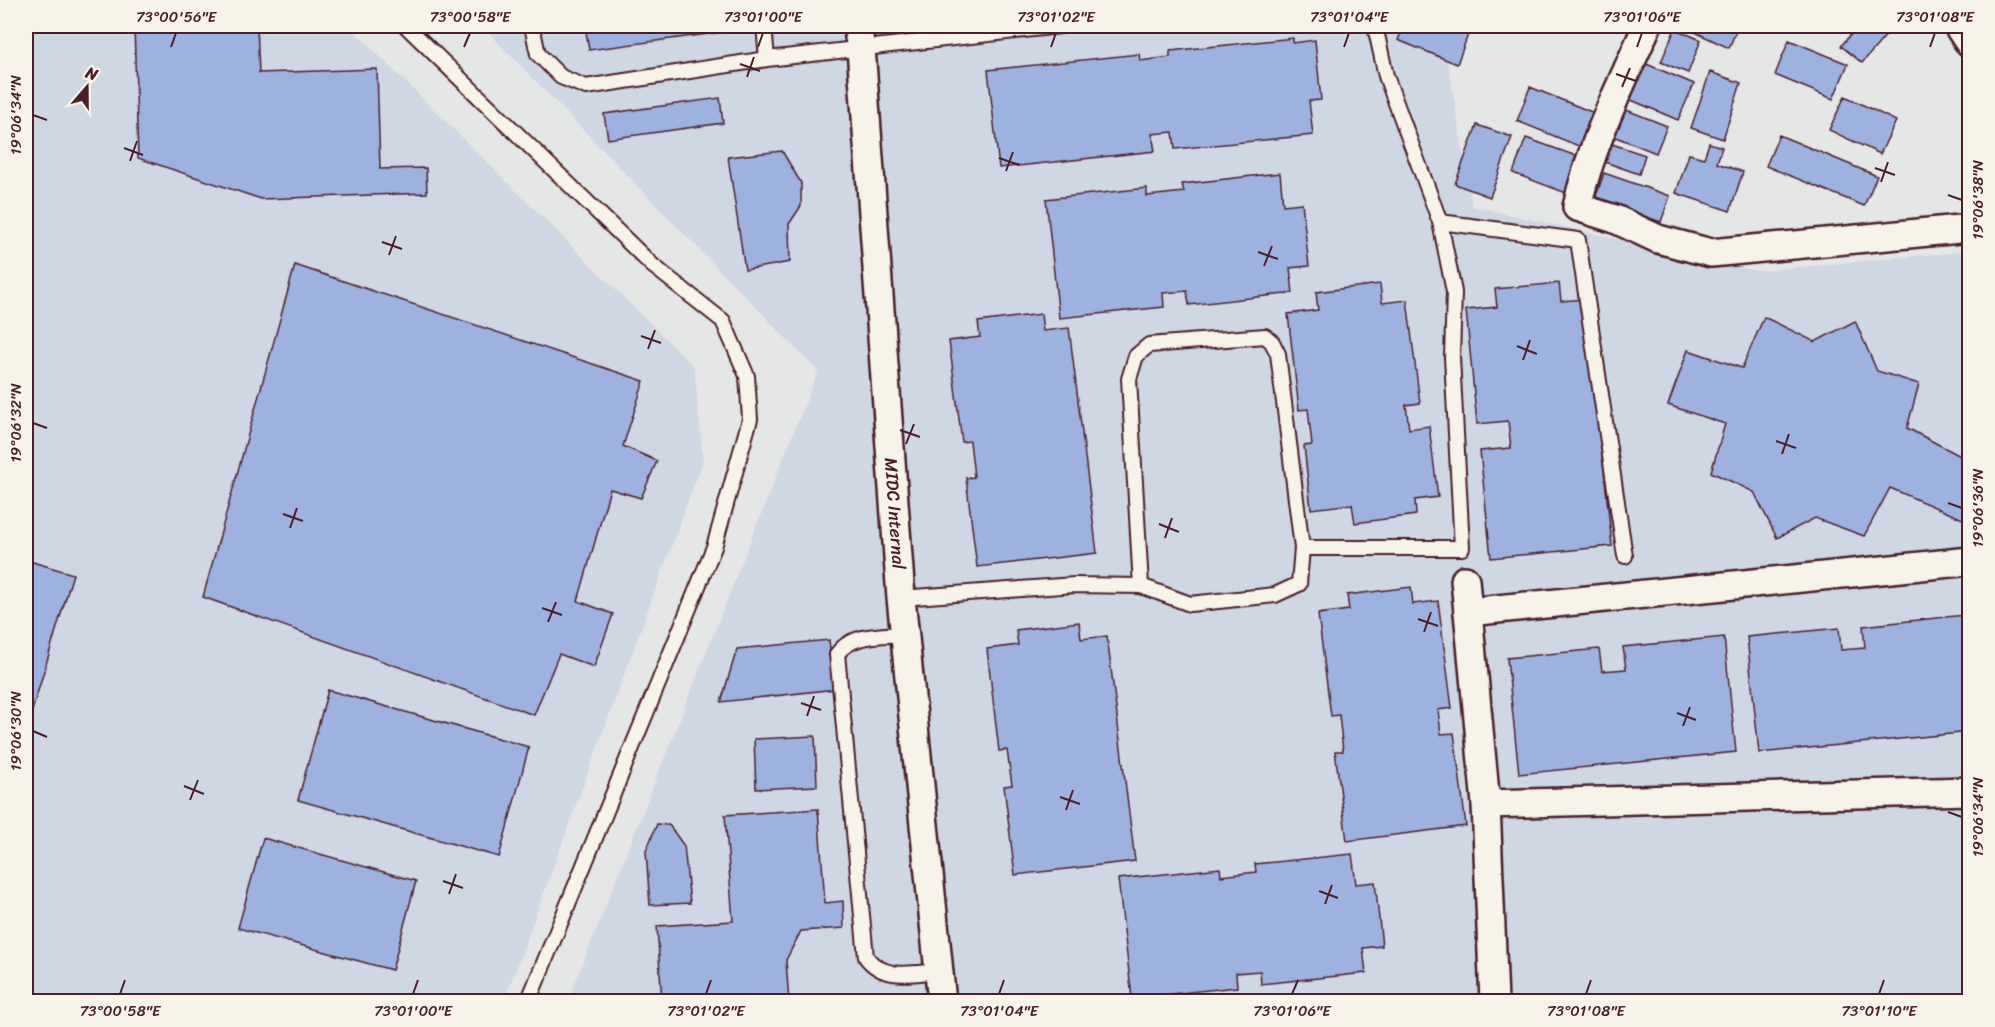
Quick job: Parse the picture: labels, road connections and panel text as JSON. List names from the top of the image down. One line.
{"streets":{"street":["MIDC Internal"]},"north":"top","coordinates":["73°00'56\"E","73°00'58\"E","73°01'00\"E","73°01'02\"E","73°01'04\"E","73°01'06\"E","73°01'08\"E","19°06'34\"N","19°06'38\"N","19°06'32\"N","19°06'36\"N","19°06'30\"N","73°01'10\"E"]}
